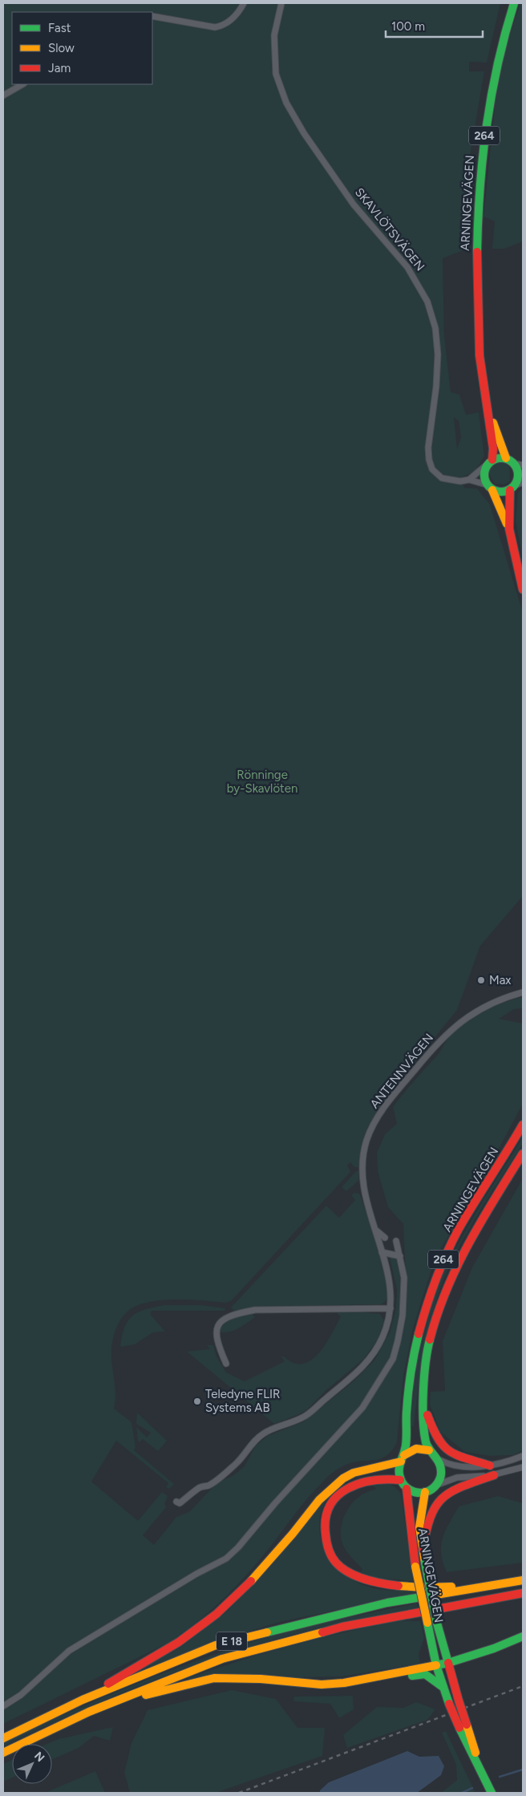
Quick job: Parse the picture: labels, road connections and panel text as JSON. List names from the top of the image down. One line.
{"streets":{"main road":["264","ARNINGEVÄGEN","E 18"],"street":["SKAVLÖTSVÄGEN","ANTENNVÄGEN"]},"crossings":[["ARNINGEVÄGEN","SKAVLÖTSVÄGEN"]],"parks":["Rönninge by-Skavlöten"],"places":["Max","Teledyne FLIR Systems AB"],"legend":["Fast","Slow","Jam"],"scale_bar":"100 m","north":"top right"}
